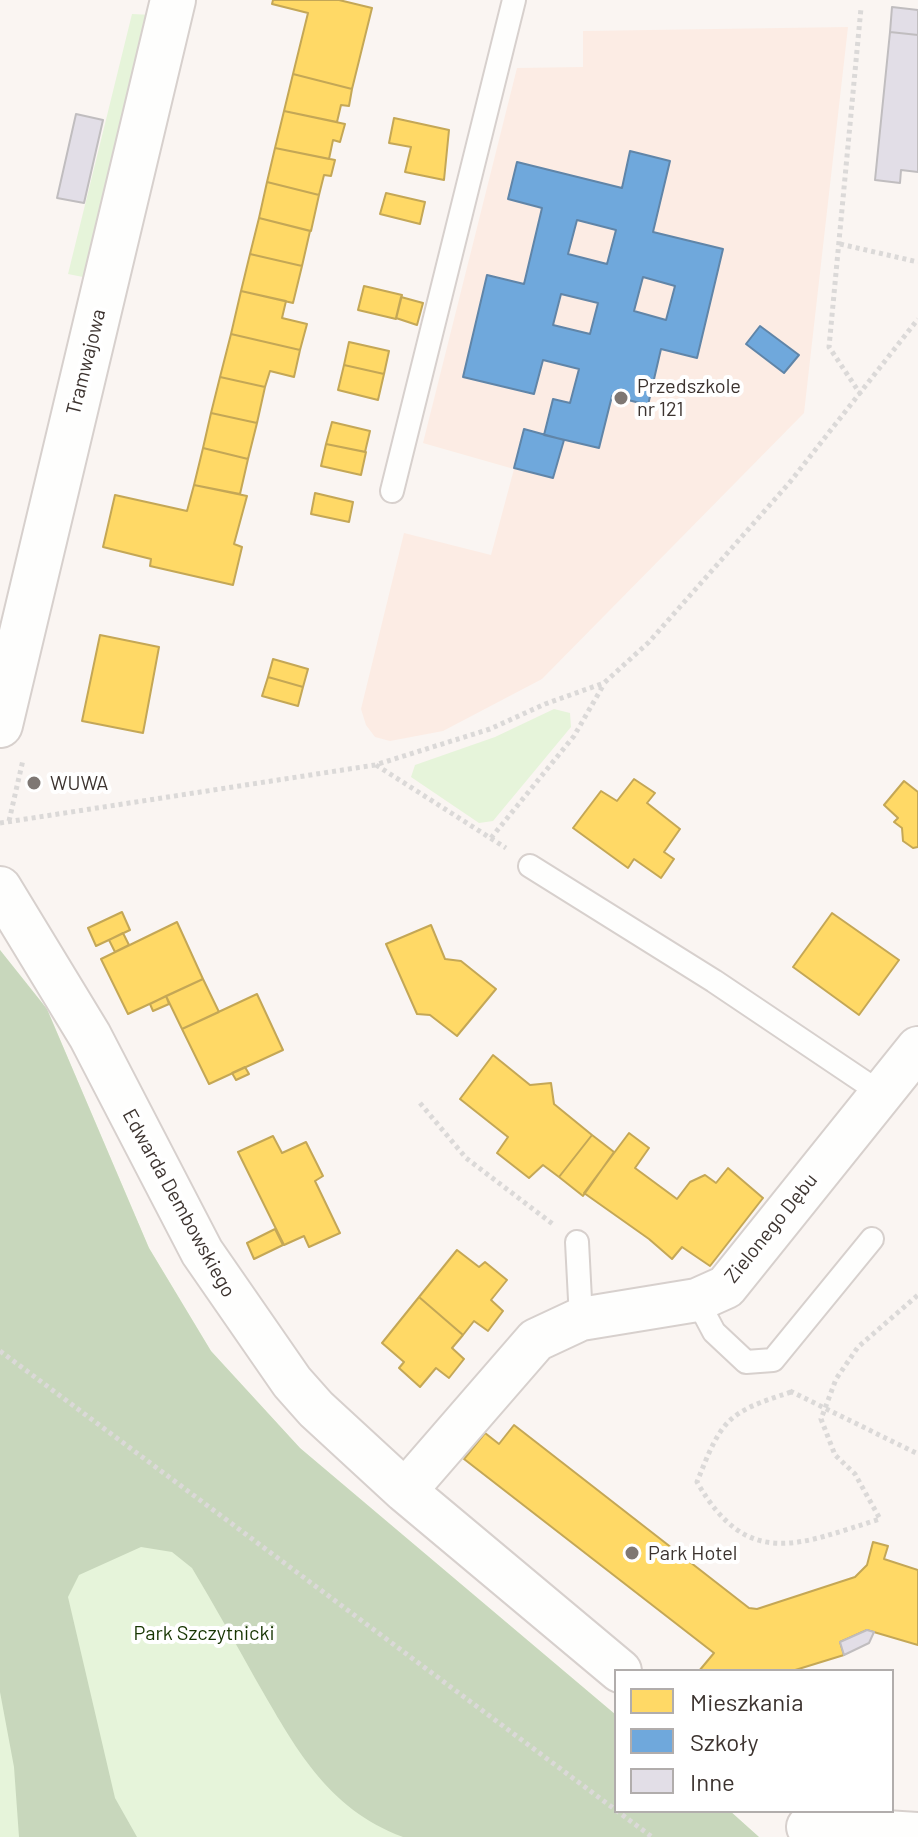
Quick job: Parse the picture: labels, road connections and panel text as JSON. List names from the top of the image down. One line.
{"streets":{"street":["Tramwajowa","Edwarda Dembowskiego","Zielonego Dębu"]},"crossings":[["Edwarda Dembowskiego","Zielonego Dębu"]],"parks":["Park Szczytnicki"],"places":["Przedszkole nr 121","WUWA","Park Hotel"],"legend":["Mieszkania","Szkoły","Inne"]}
